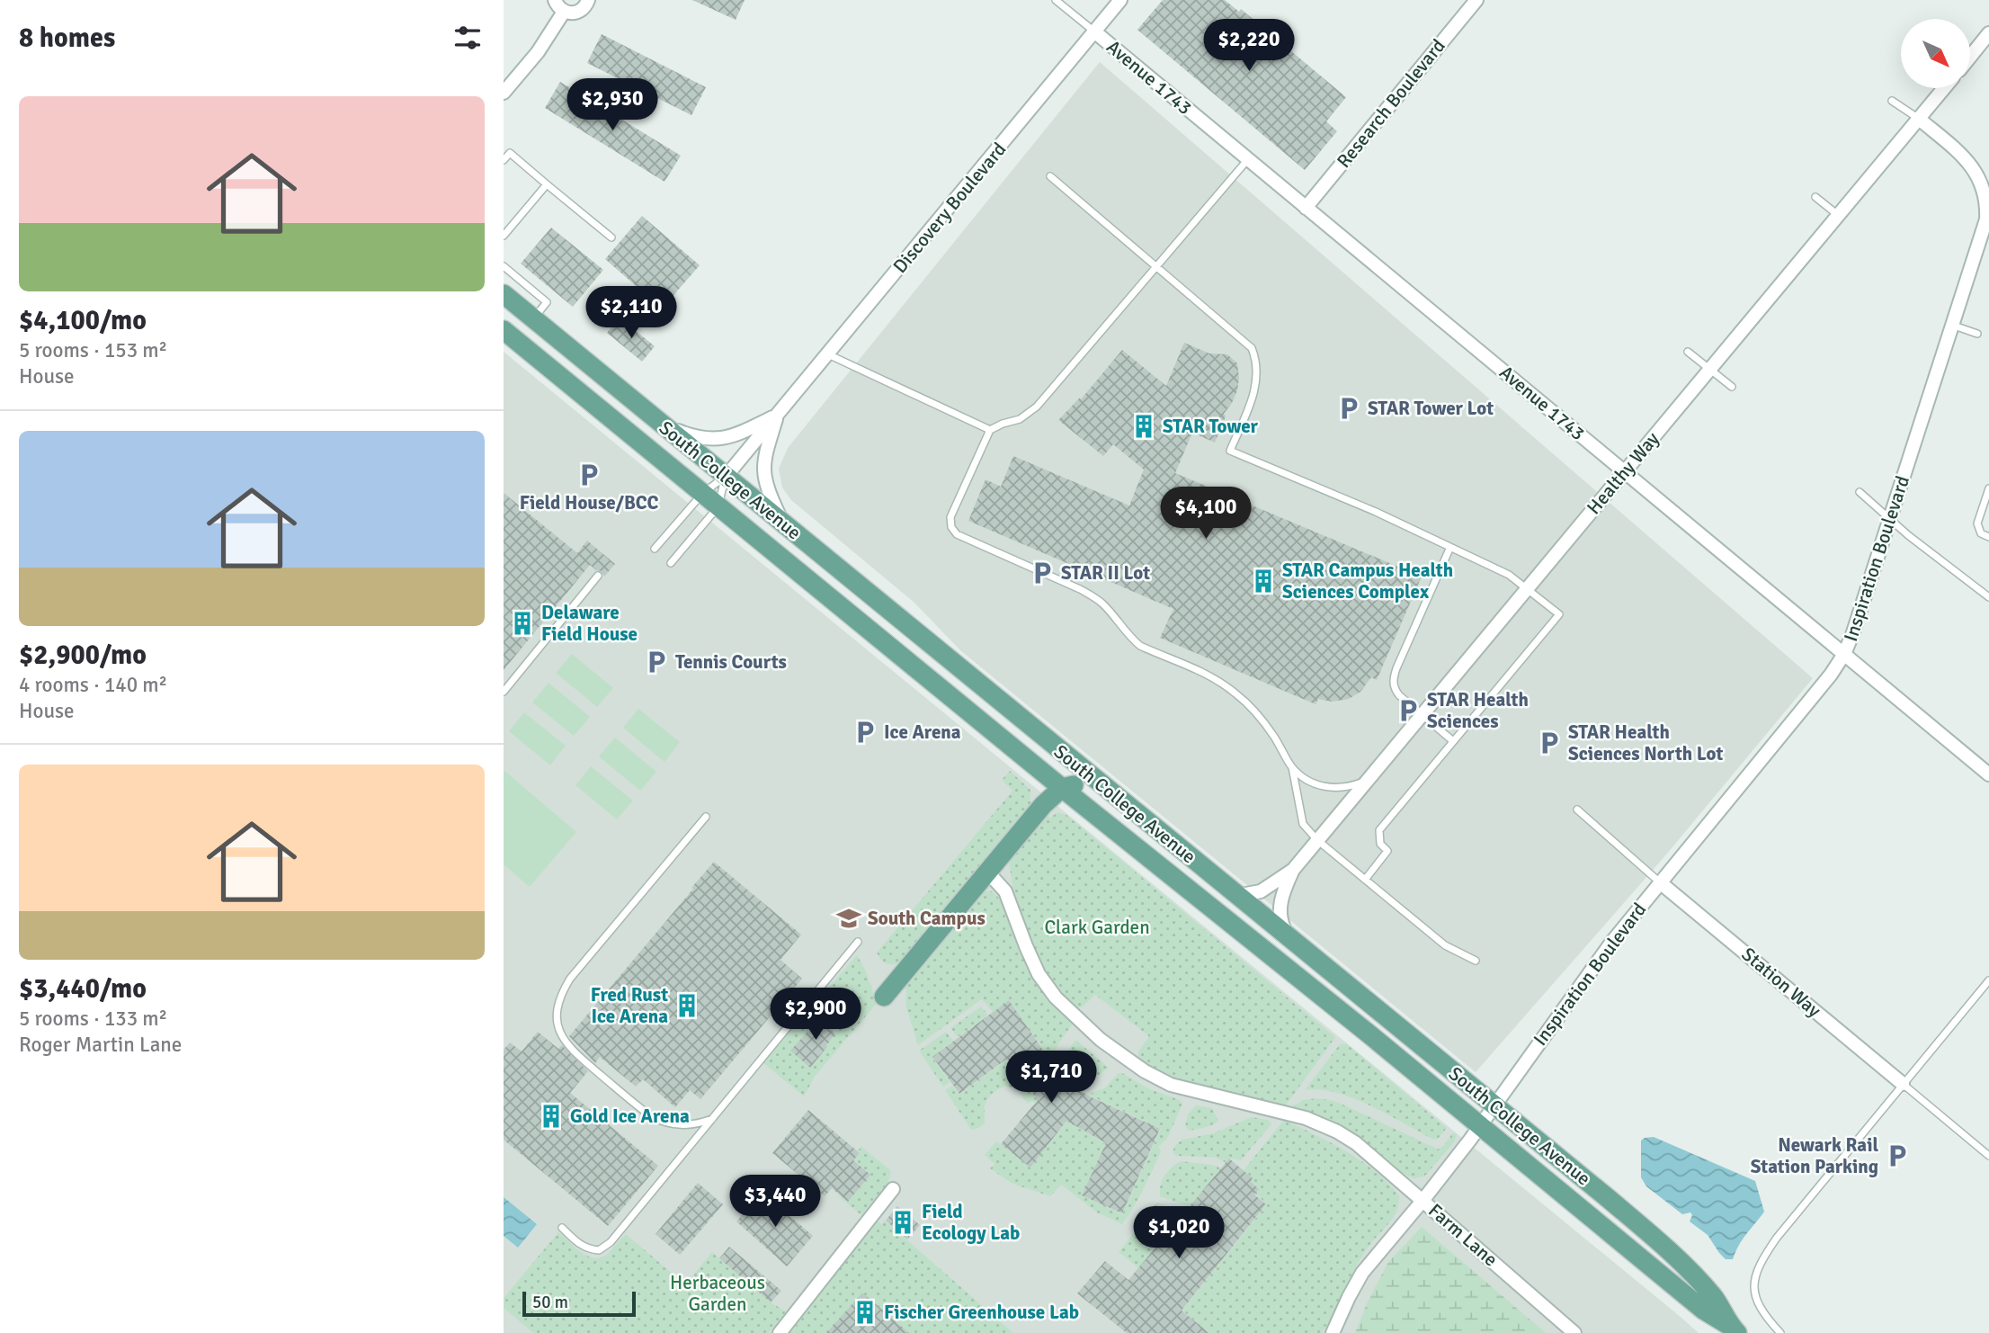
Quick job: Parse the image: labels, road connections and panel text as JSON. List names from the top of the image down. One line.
{"streets":{"main road":["South College Avenue"],"street":["Avenue 1743","Research Boulevard","Discovery Boulevard","Healthy Way","Inspiration Boulevard","Station Way","Farm Lane"]},"crossings":[["Avenue 1743","Research Boulevard"],["Avenue 1743","Discovery Boulevard"],["Avenue 1743","Healthy Way"],["Avenue 1743","Inspiration Boulevard"],["Discovery Boulevard","South College Avenue"],["Healthy Way","South College Avenue"],["Healthy Way","Inspiration Boulevard"],["South College Avenue","Inspiration Boulevard"],["South College Avenue","Farm Lane"],["Inspiration Boulevard","Station Way"],["Inspiration Boulevard","Farm Lane"]],"parks":["Clark Garden","Herbaceous Garden"],"places":{"parking":["STAR Tower Lot","Field House/BCC","STAR II Lot","Tennis Courts","STAR Health Sciences","Ice Arena","STAR Health Sciences North Lot","Newark Rail Station Parking"],"building":["STAR Tower","STAR Campus Health Sciences Complex","Delaware Field House","Fred Rust Ice Arena","Gold Ice Arena","Field Ecology Lab","Fischer Greenhouse Lab"],"school or university":["South Campus"]},"scale_bar":"50 m","north":"bottom right","page":{"heading":"8 homes","price":["$2,220","$2,930","$2,110","$4,100","$2,900","$1,710","$3,440","$1,020"],"list":[{"name":"$4,100/mo","note":"5 rooms · 153 m² · House"},{"name":"$2,900/mo","note":"4 rooms · 140 m² · House"},{"name":"$3,440/mo","note":"5 rooms · 133 m² · Roger Martin Lane"}],"scale":"50 m"}}
